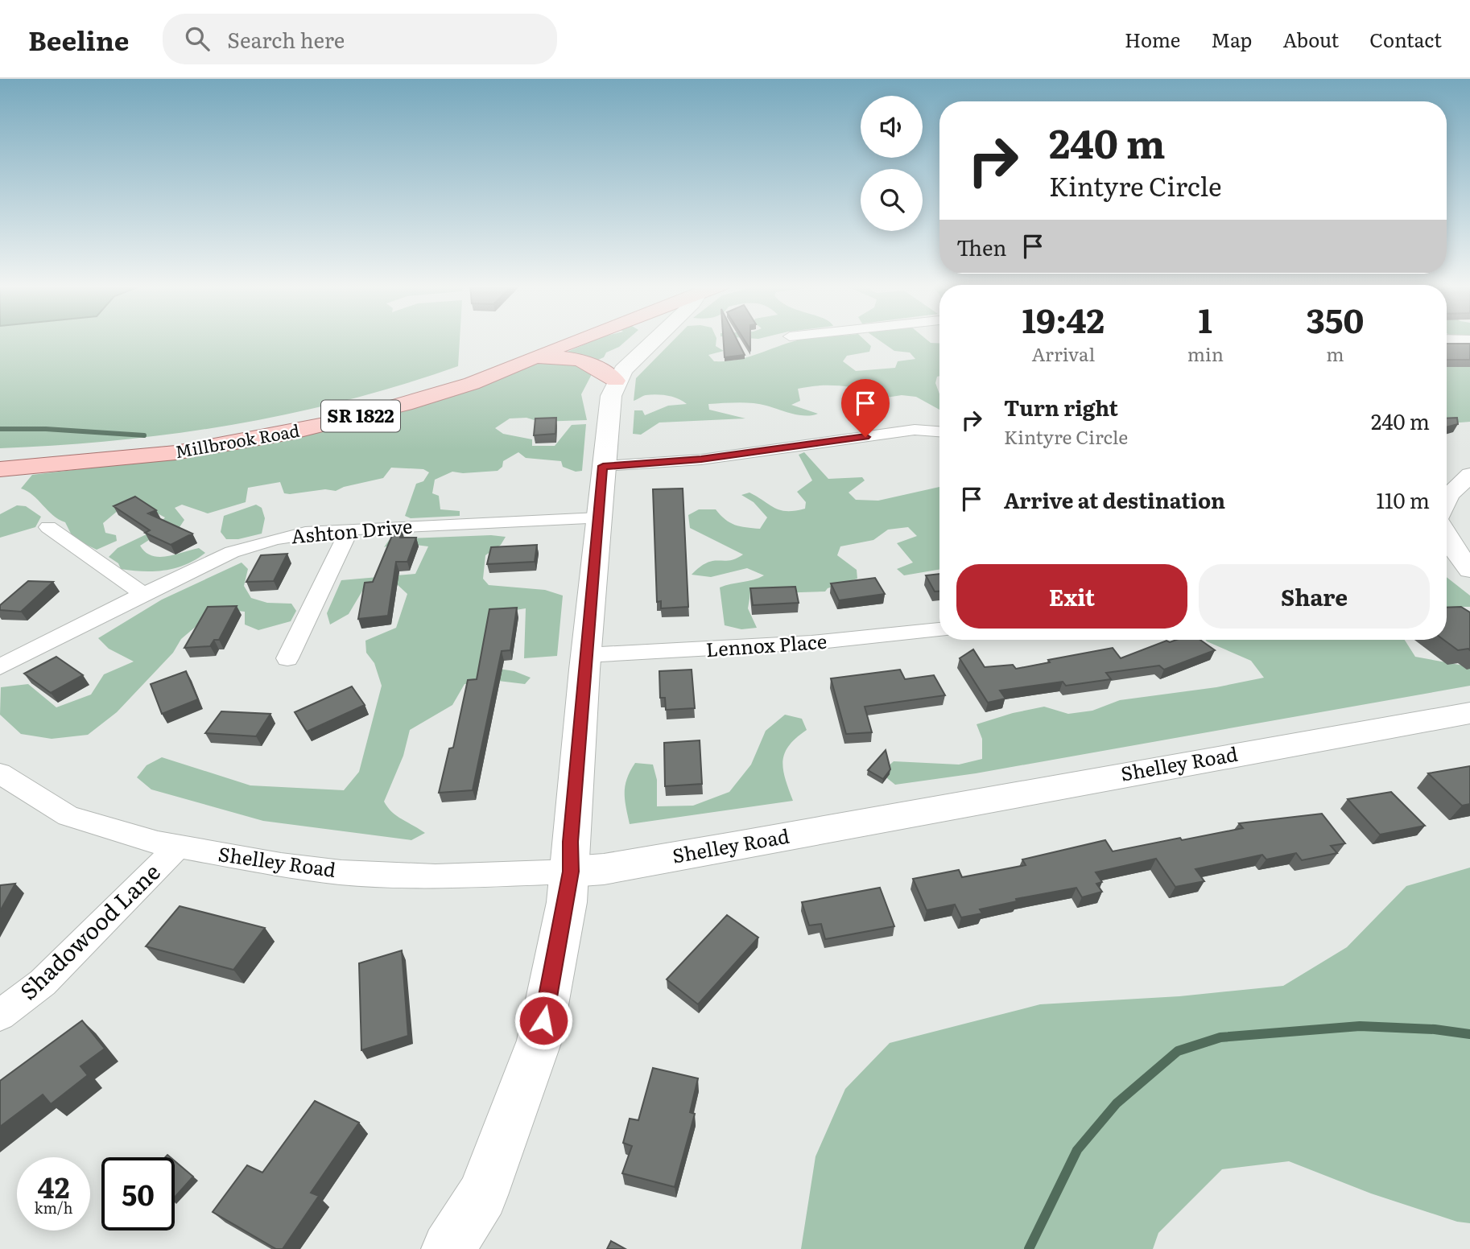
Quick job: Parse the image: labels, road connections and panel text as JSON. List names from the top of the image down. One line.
{"streets":{"main road":["SR 1822","Millbrook Road"],"street":["Ashton Drive","Lennox Place","Shelley Road","Shadowood Lane"]},"crossings":[["Shelley Road","Shadowood Lane"]],"page":{"header":"Beeline","search":"Search here","nav":["Home","Map","About","Contact"],"turn":["240 m","Kintyre Circle"],"then":"Then","eta":["19:42","Arrival","1","min","350","m"],"list":[{"name":"Turn right","note":"Kintyre Circle","value":"240 m"},{"name":"Arrive at destination","value":"110 m"}],"buttons":["Exit","Share"],"speed":"42 km/h","limit":"50"}}
